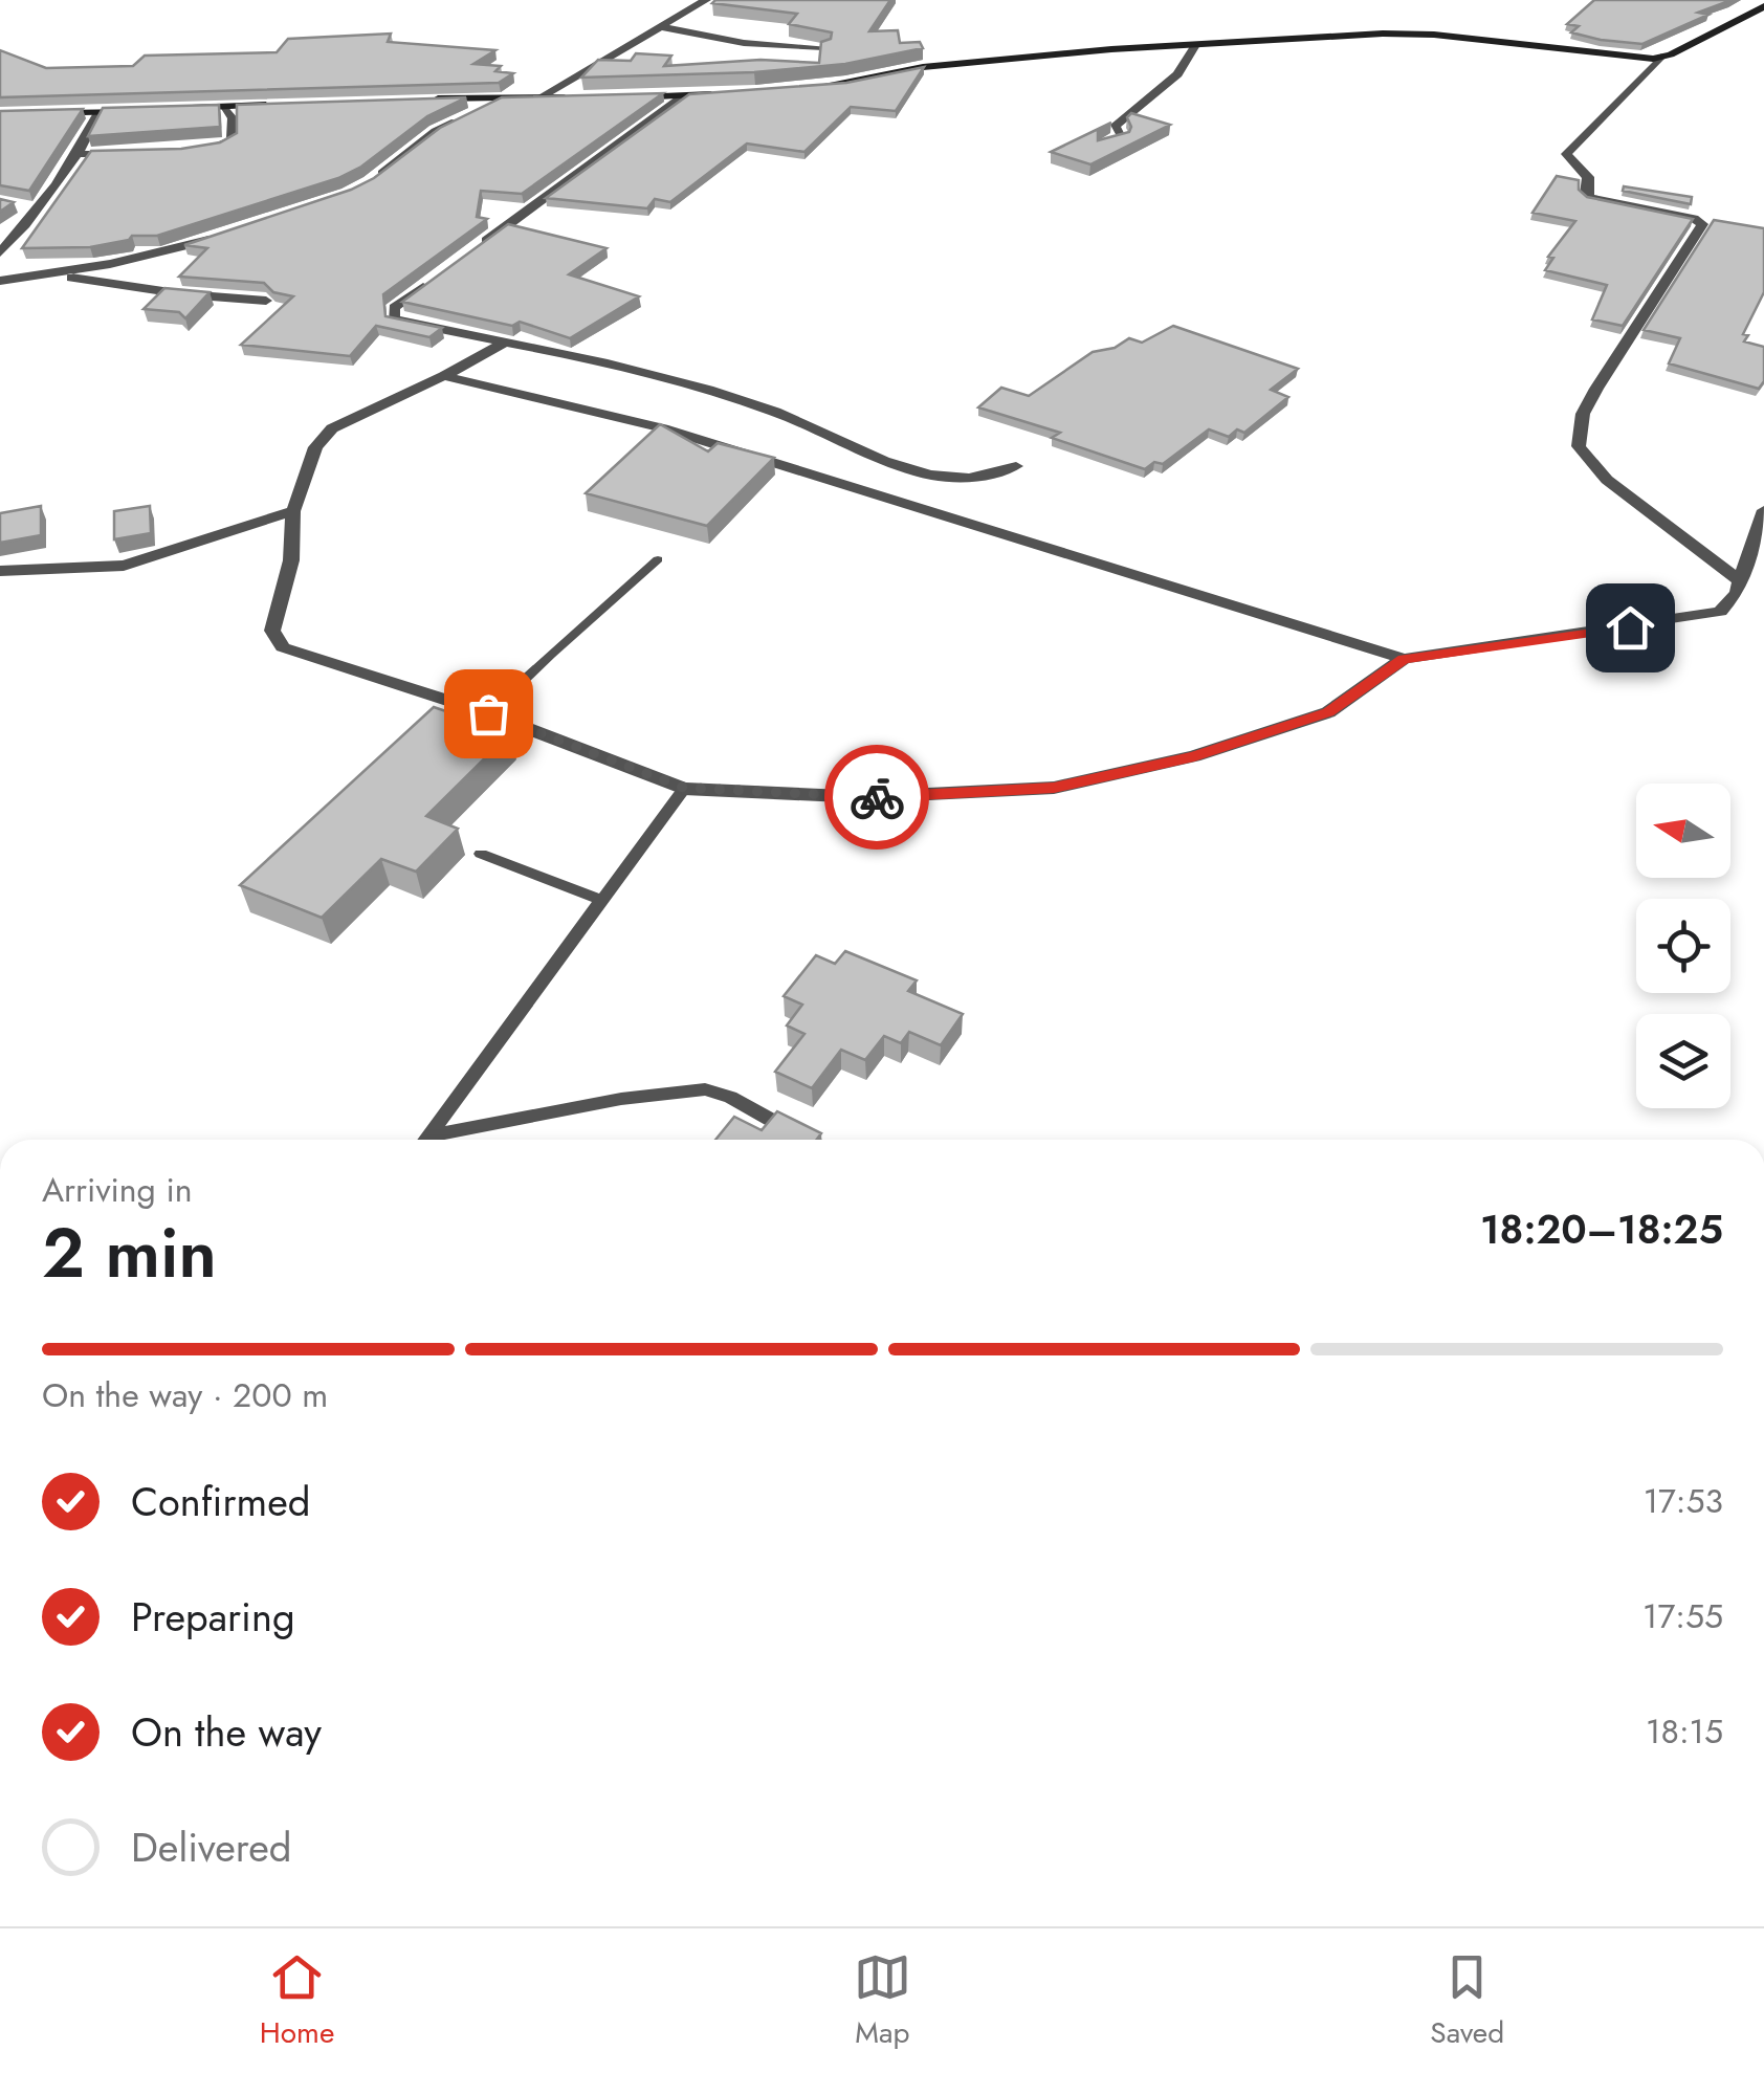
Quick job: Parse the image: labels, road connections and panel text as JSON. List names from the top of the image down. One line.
{"north":"left","page":{"heading":["2 min","Arriving in","18:20–18:25"],"bar":"On the way · 200 m","list":[["Confirmed","17:53"],["Preparing","17:55"],["On the way","18:15"],"Delivered"],"tabs":["Home","Map","Saved"]}}
